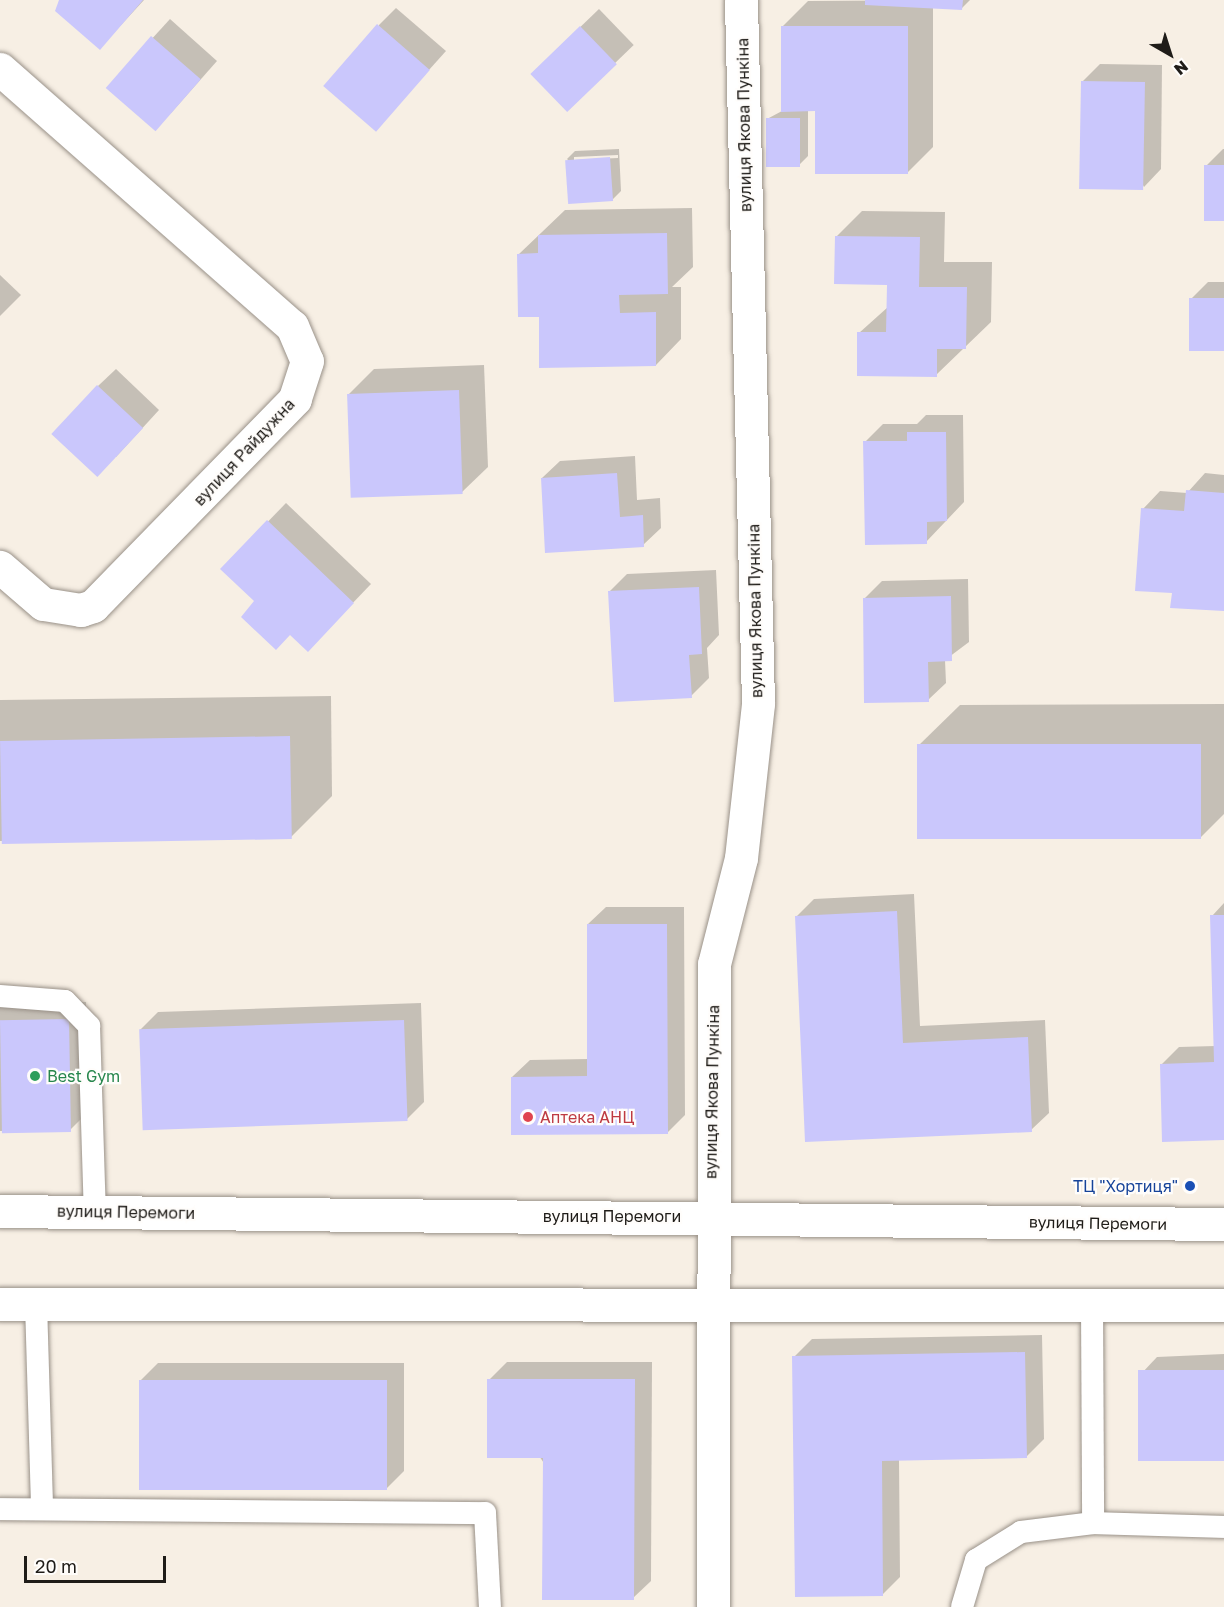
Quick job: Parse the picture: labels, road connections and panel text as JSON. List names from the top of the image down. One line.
{"streets":{"street":["вулиця Якова Пункіна","вулиця Райдужна","вулиця Перемоги"]},"crossings":[["вулиця Якова Пункіна","вулиця Перемоги"]],"places":["Best Gym","Аптека АНЦ","ТЦ \"Хортиця\""],"scale_bar":"20 m","north":"bottom right"}
